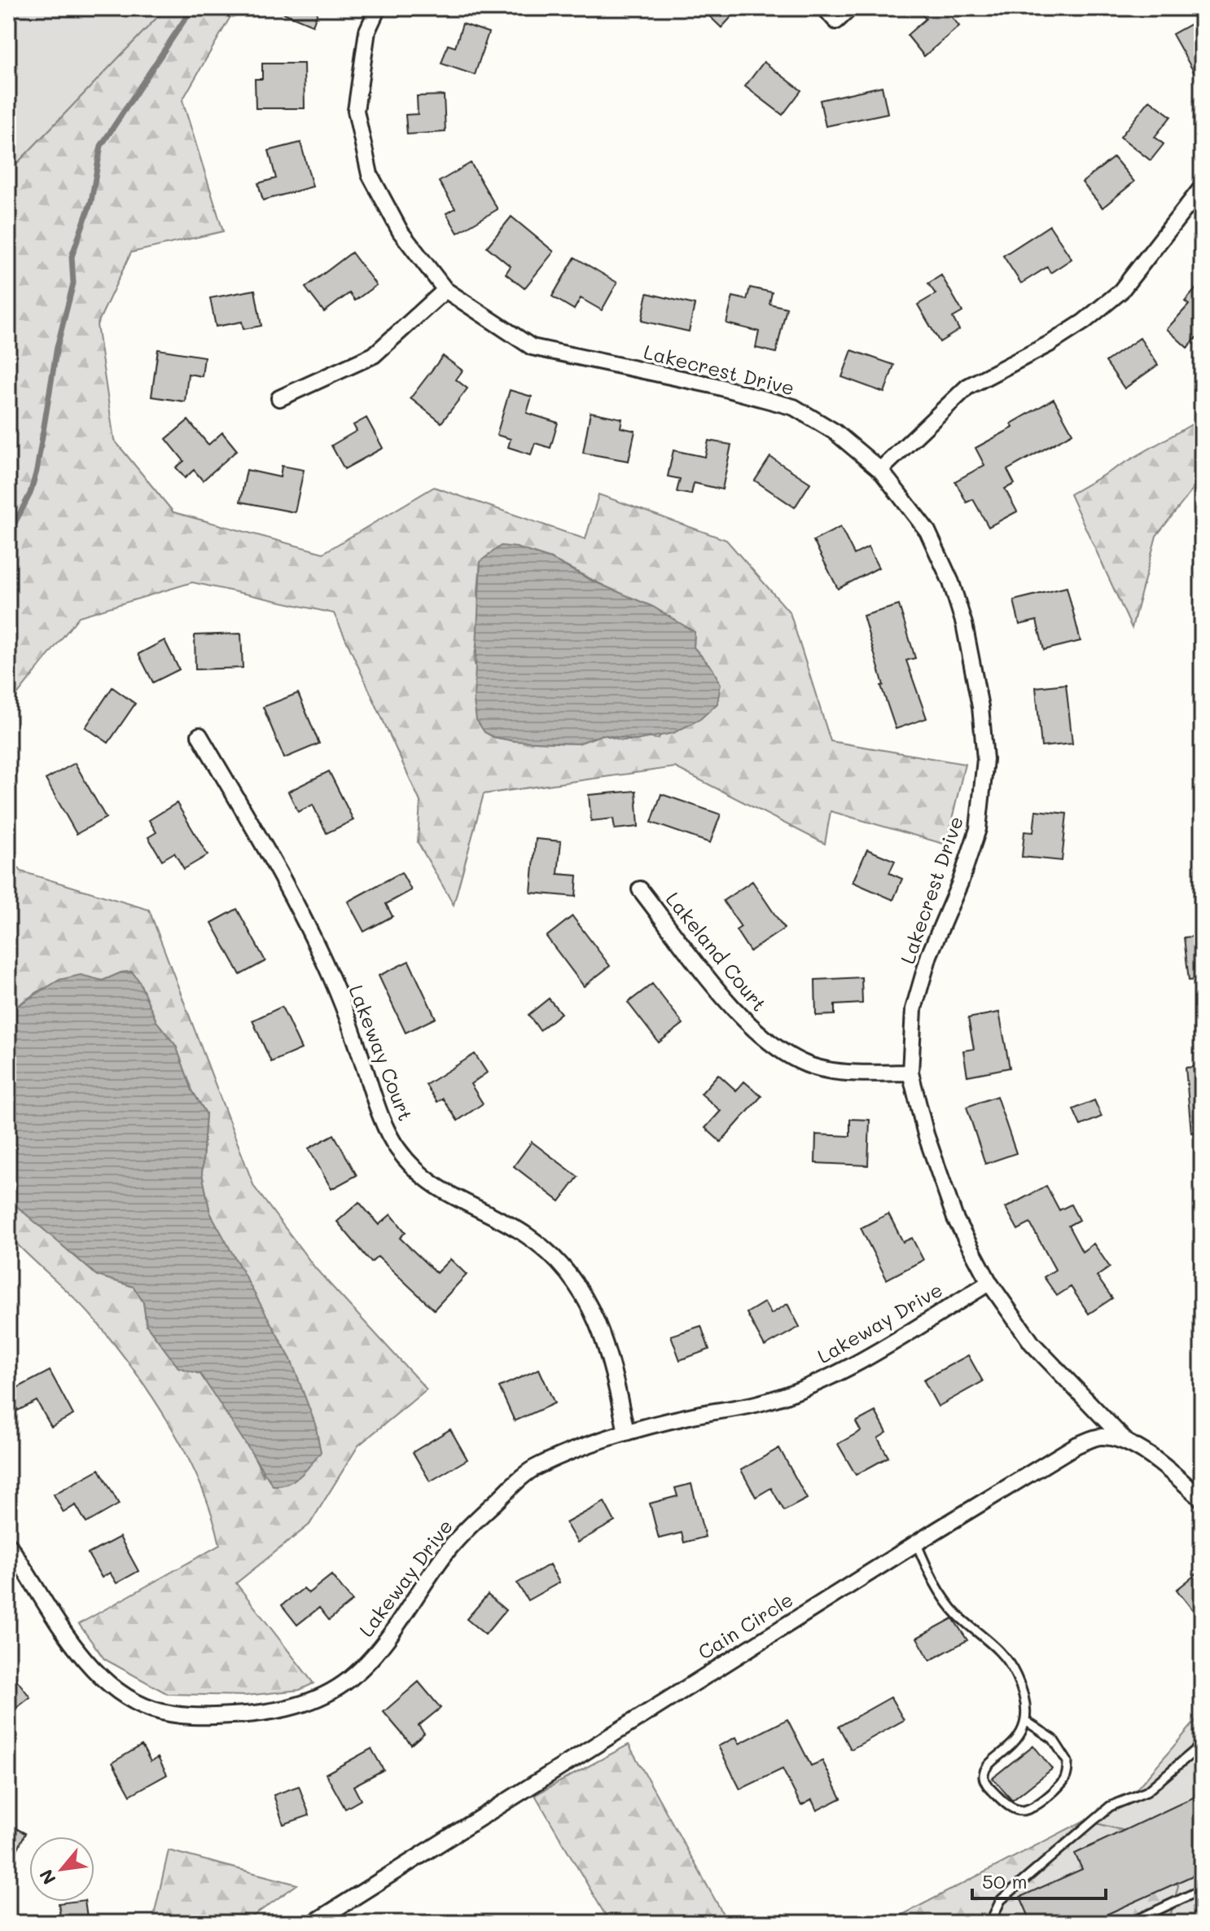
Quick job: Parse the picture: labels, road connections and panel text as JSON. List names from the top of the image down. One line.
{"streets":{"street":["Lakecrest Drive","Lakeland Court","Lakeway Court","Lakeway Drive","Cain Circle"]},"crossings":[["Lakecrest Drive","Lakeland Court"],["Lakecrest Drive","Lakeway Drive"],["Lakecrest Drive","Cain Circle"],["Lakeway Court","Lakeway Drive"]],"scale_bar":"50 m","north":"bottom left"}
